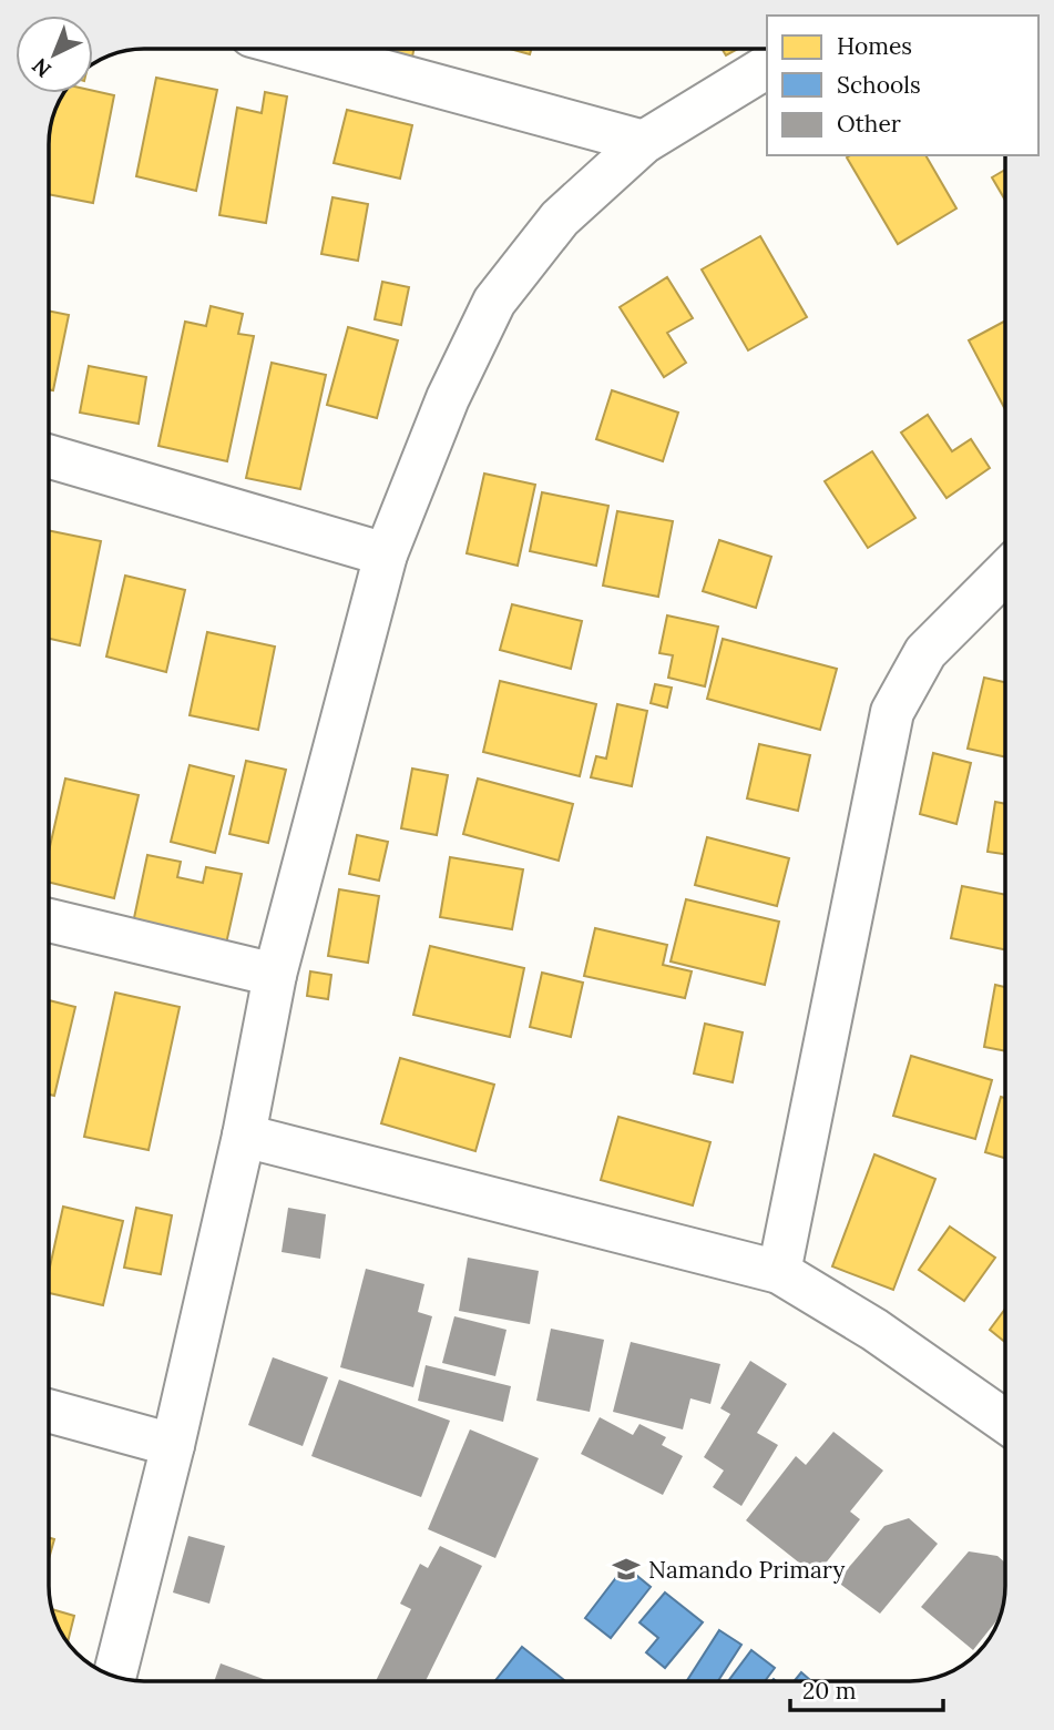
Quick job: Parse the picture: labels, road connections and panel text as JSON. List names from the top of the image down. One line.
{"places":{"school or university":["Namando Primary"]},"legend":["Homes","Schools","Other"],"scale_bar":"20 m","north":"bottom left"}
